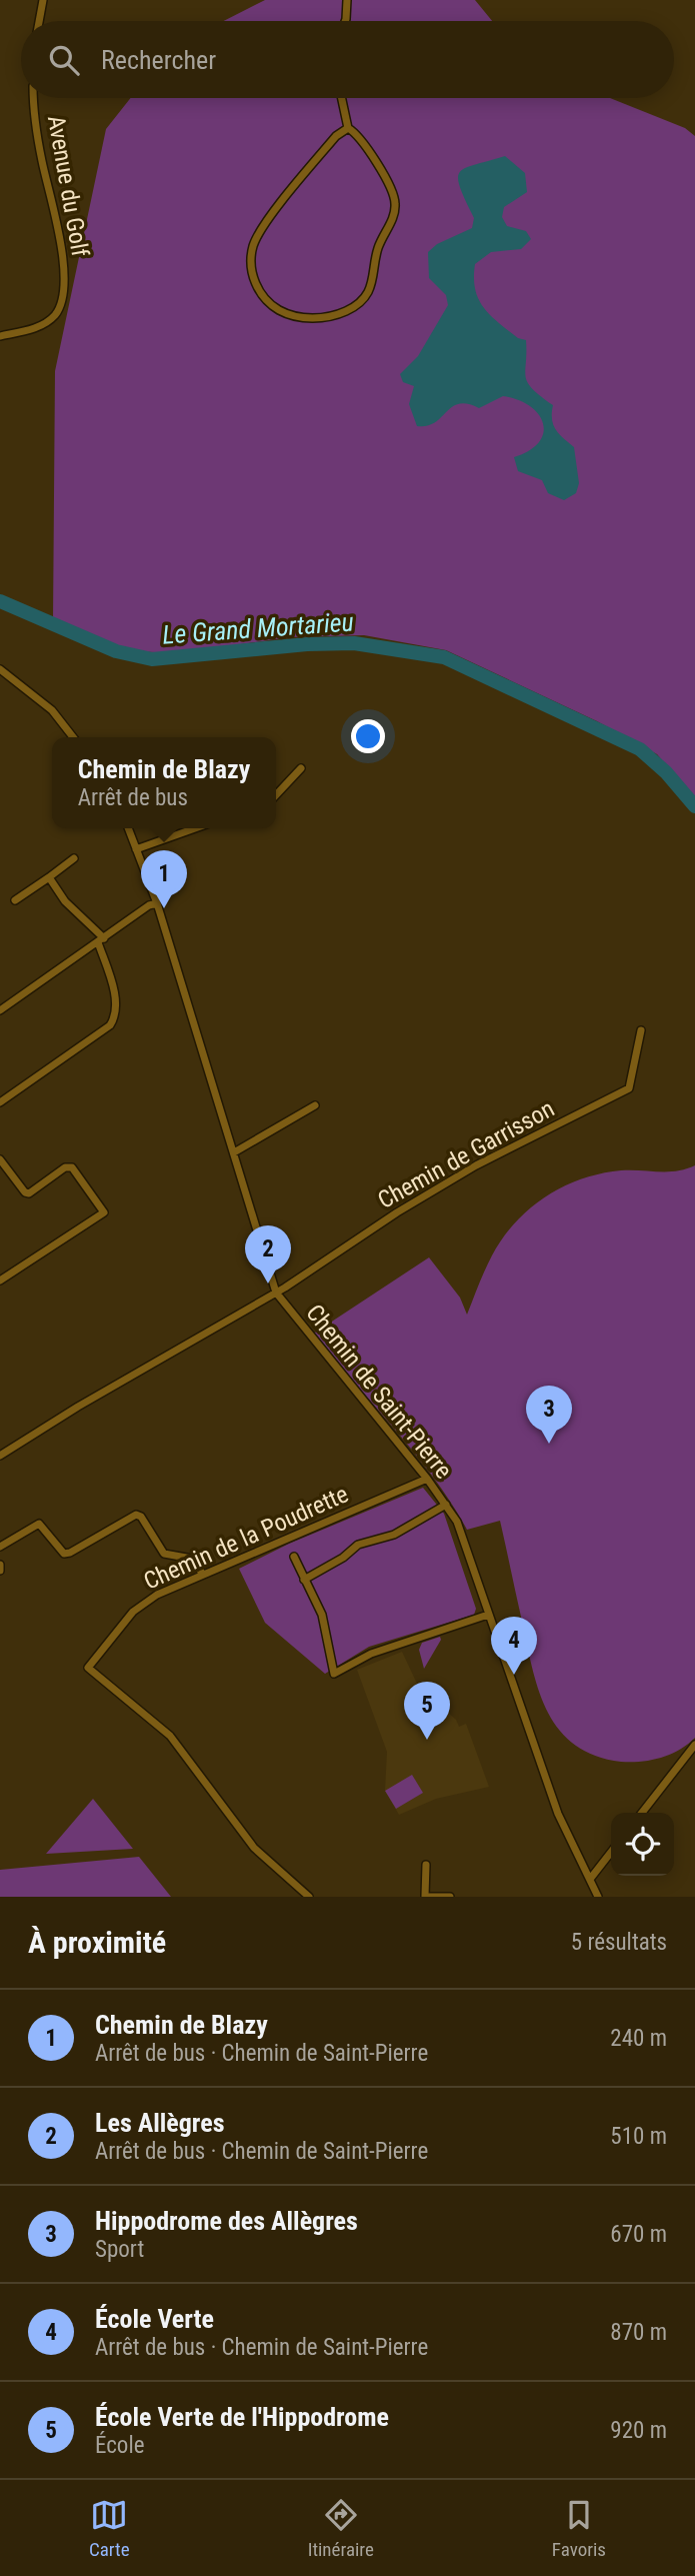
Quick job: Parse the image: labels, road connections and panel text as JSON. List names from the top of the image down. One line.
{"streets":{"street":["Avenue du Golf","Chemin de Garrisson","Chemin de Saint-Pierre","Chemin de la Poudrette"]},"crossings":[["Chemin de Garrisson","Chemin de Saint-Pierre"],["Chemin de Saint-Pierre","Chemin de la Poudrette"]],"water":["Le Grand Mortarieu"],"page":{"search":"Rechercher","popup":["Chemin de Blazy","Arrêt de bus"],"pins":["1","2","3","4","5"],"heading":["À proximité","5 résultats"],"list":[{"mark":"1","name":"Chemin de Blazy","note":"Arrêt de bus · Chemin de Saint-Pierre","value":"240 m"},{"mark":"2","name":"Les Allègres","note":"Arrêt de bus · Chemin de Saint-Pierre","value":"510 m"},{"mark":"3","name":"Hippodrome des Allègres","note":"Sport","value":"670 m"},{"mark":"4","name":"École Verte","note":"Arrêt de bus · Chemin de Saint-Pierre","value":"870 m"},{"mark":"5","name":"École Verte de l'Hippodrome","note":"École","value":"920 m"}],"nav":["Carte","Itinéraire","Favoris"]}}
